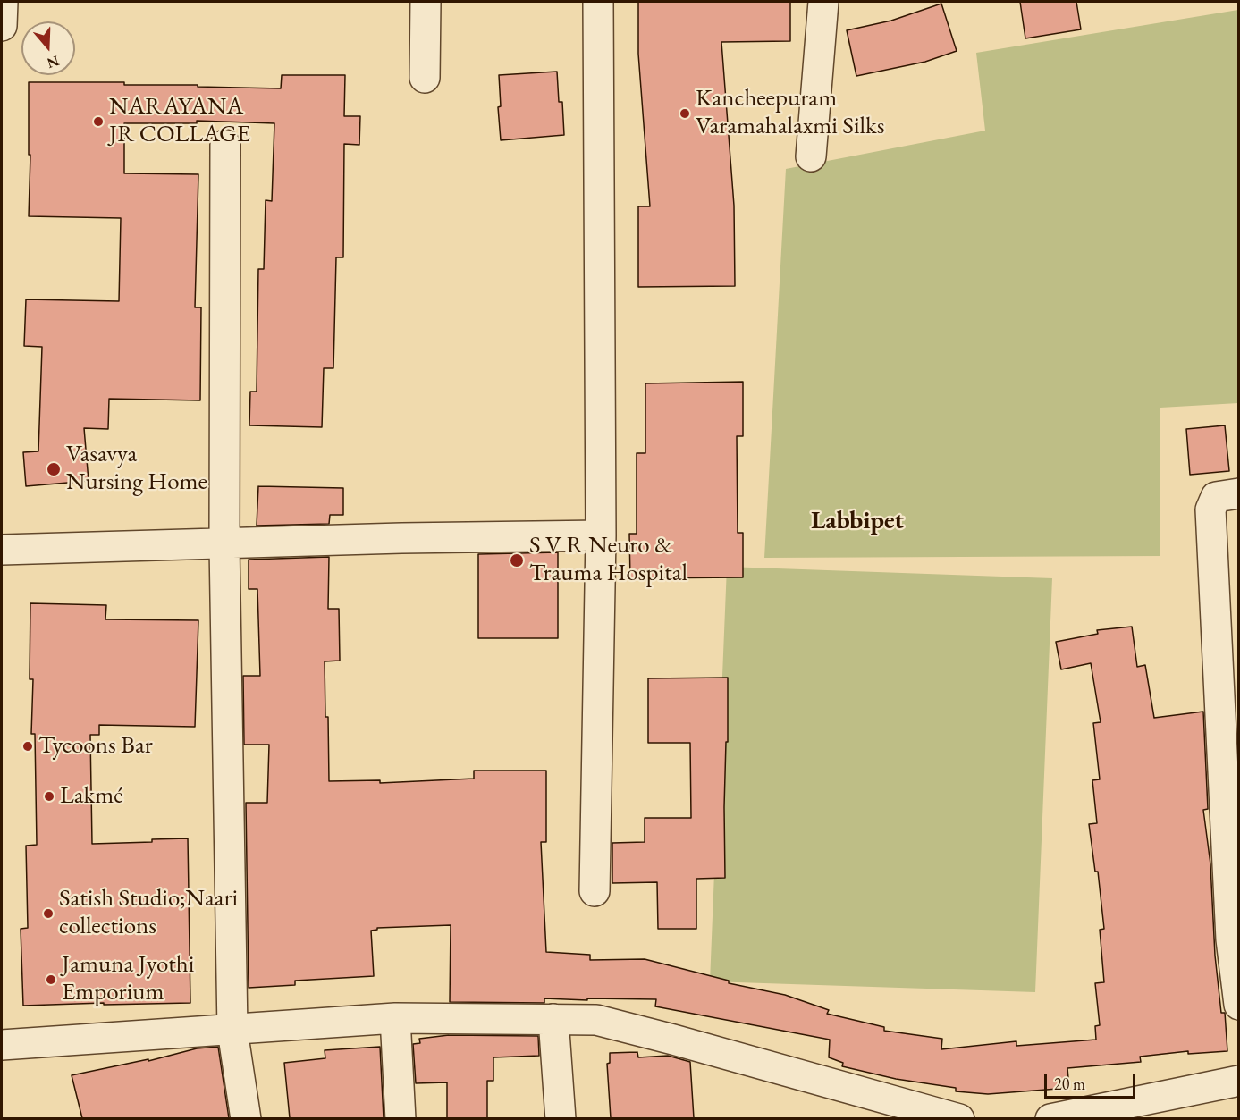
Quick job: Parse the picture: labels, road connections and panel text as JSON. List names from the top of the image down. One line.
{"districts":["Labbipet"],"places":["Kancheepuram Varamahalaxmi Silks","NARAYANA JR COLLAGE","Vasavya Nursing Home","S V R Neuro & Trauma Hospital","Tycoons Bar","Lakmé","Satish Studio;Naari collections","Jamuna Jyothi Emporium"],"scale_bar":"20 m","north":"bottom"}
